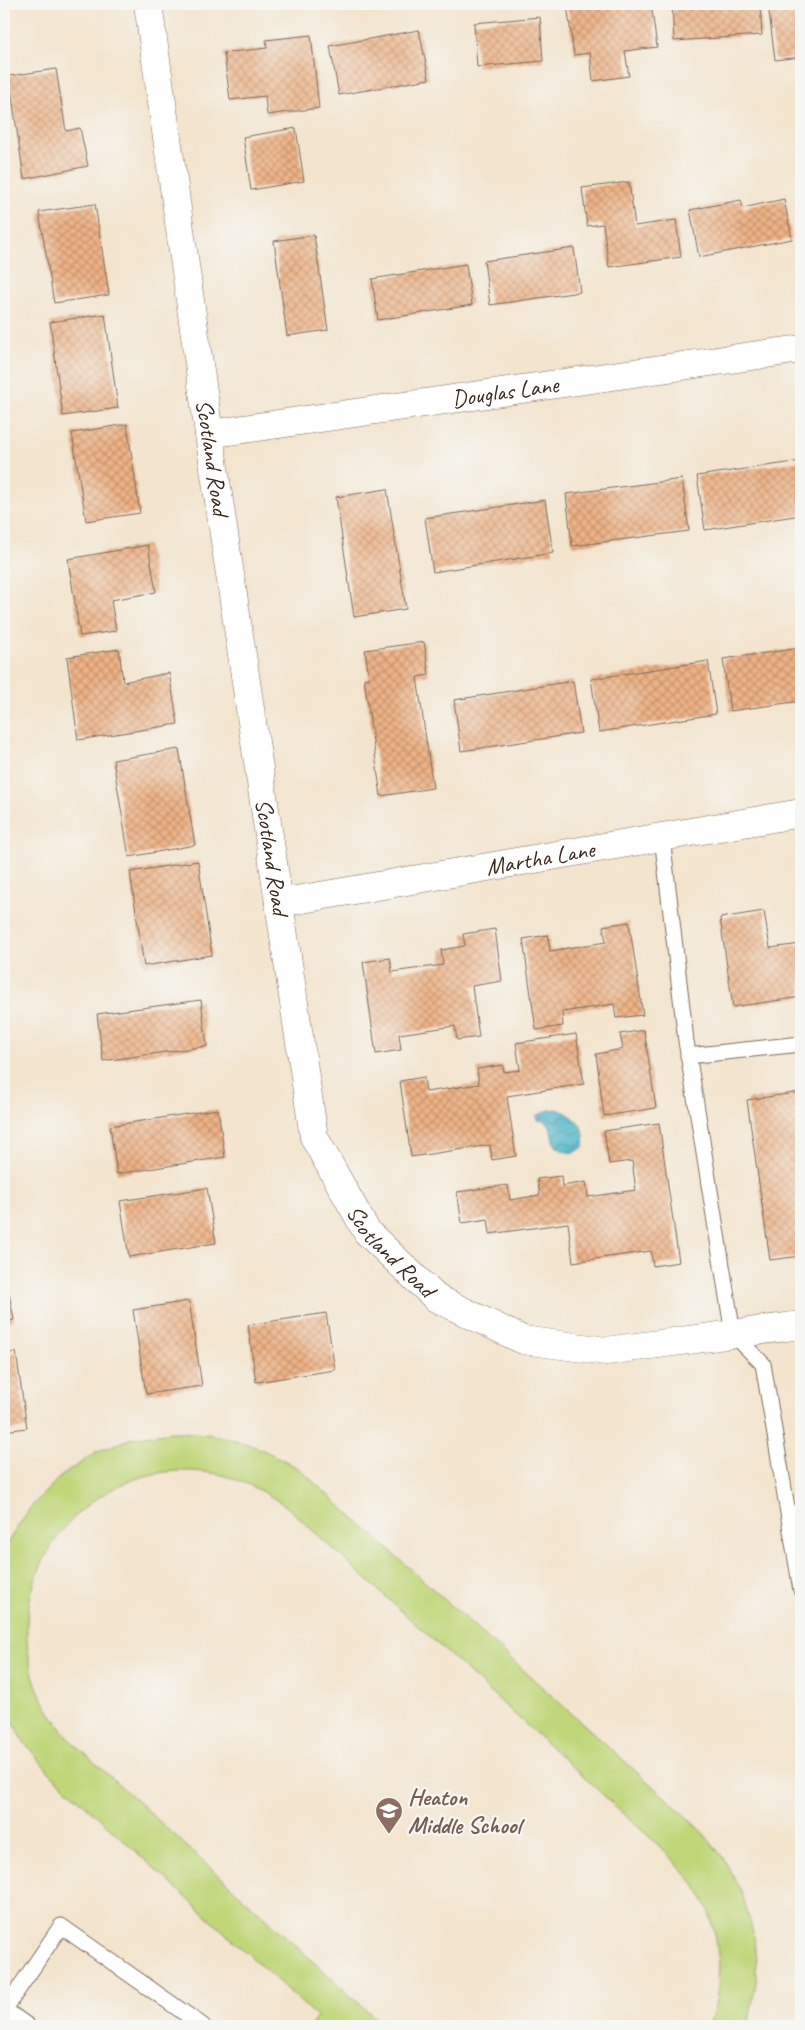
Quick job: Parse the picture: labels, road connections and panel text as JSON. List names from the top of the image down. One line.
{"streets":{"street":["Douglas Lane","Scotland Road","Martha Lane"]},"crossings":[["Douglas Lane","Scotland Road"],["Scotland Road","Martha Lane"]],"places":{"school or university":["Heaton Middle School"]}}
